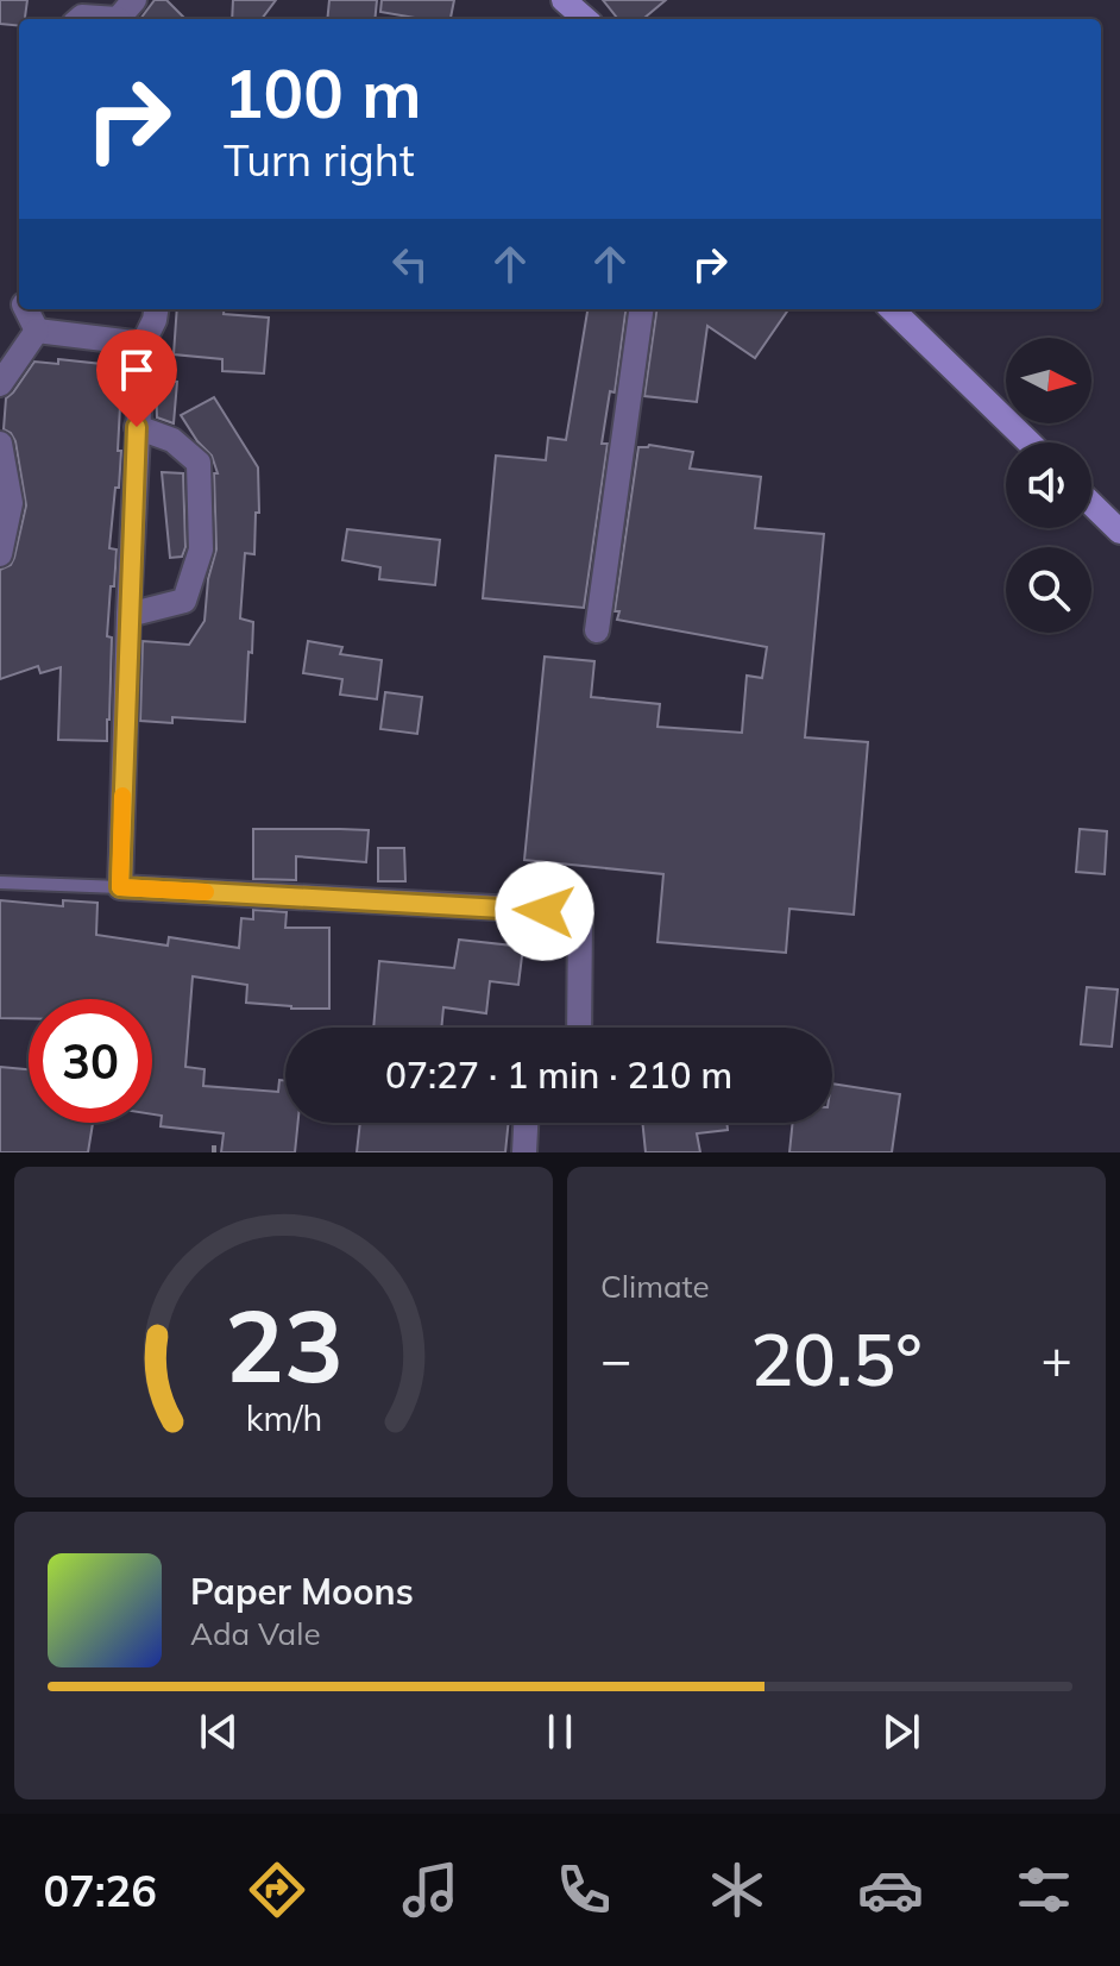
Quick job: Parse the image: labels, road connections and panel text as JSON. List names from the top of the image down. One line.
{"north":"right","page":{"turn":["100 m","Turn right"],"limit":"30","trip":"07:27 · 1 min · 210 m","tile":"Climate","heat":["−","20.5°","+"],"song":["Paper Moons","Ada Vale"],"tabs":"07:26","gauge":["23","km/h"]}}
